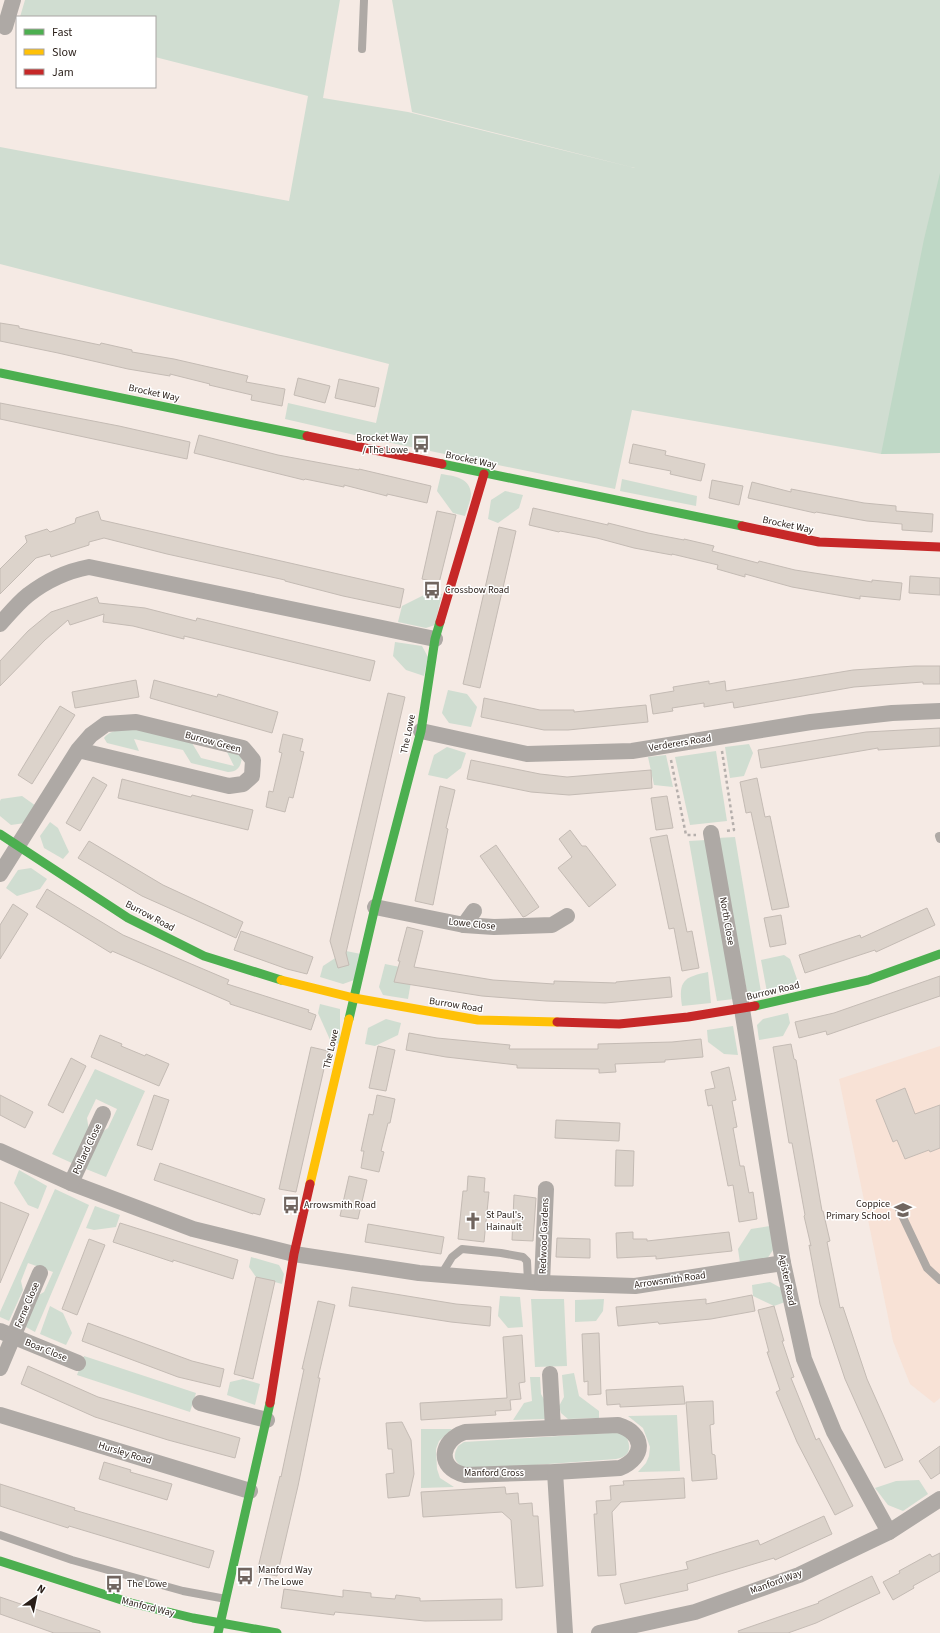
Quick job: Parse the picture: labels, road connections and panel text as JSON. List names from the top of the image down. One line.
{"streets":{"street":["Brocket Way","The Lowe","Burrow Green","Verderers Road","Burrow Road","North Close","Lowe Close","Pollard Close","Redwood Gardens","Arrowsmith Road","Agister Road","Ferne Close","Boar Close","Hursley Road","Manford Cross","Manford Way"]},"crossings":[["Brocket Way","The Lowe"],["The Lowe","Verderers Road"],["The Lowe","Burrow Road"],["The Lowe","Lowe Close"],["The Lowe","Arrowsmith Road"],["The Lowe","Hursley Road"],["The Lowe","Manford Way"],["Burrow Green","Burrow Road"],["Burrow Road","North Close"],["Burrow Road","Agister Road"],["North Close","Agister Road"],["Pollard Close","Arrowsmith Road"],["Redwood Gardens","Arrowsmith Road"],["Arrowsmith Road","Agister Road"],["Agister Road","Manford Way"],["Ferne Close","Boar Close"]],"places":{"bus stop":["Brocket Way / The Lowe","Crossbow Road","Arrowsmith Road","Manford Way / The Lowe","The Lowe"],"school or university":["Coppice Primary School"],"church":["St Paul's, Hainault"]},"legend":["Fast","Slow","Jam"],"north":"top right"}
